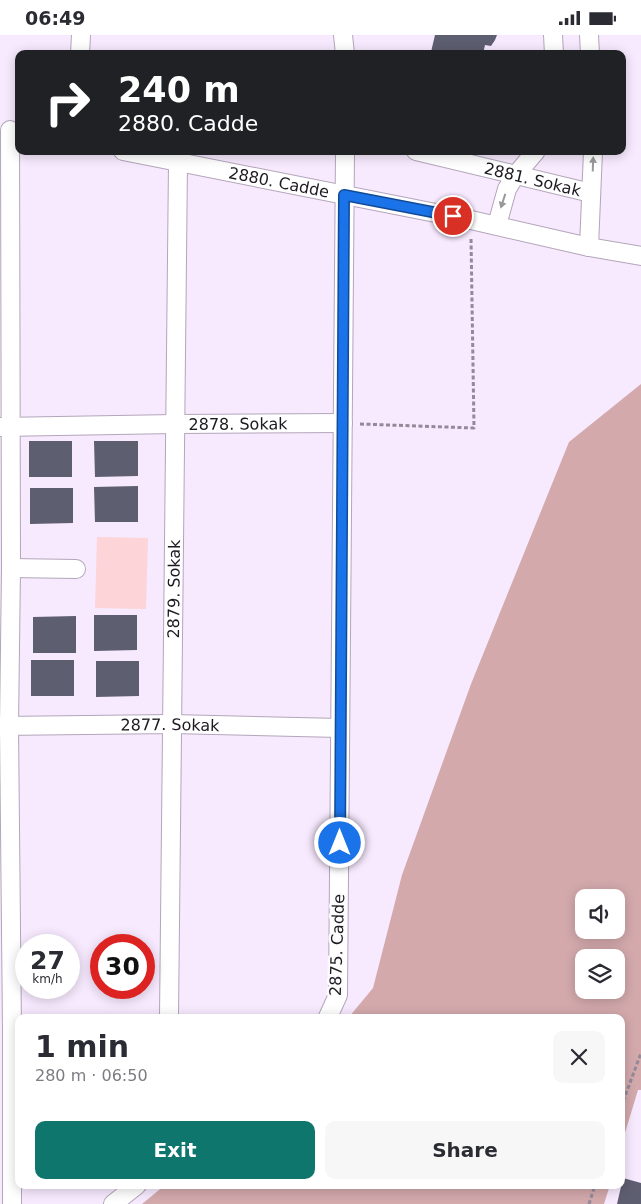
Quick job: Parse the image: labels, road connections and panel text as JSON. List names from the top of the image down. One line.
{"streets":{"street":["2881. Sokak","2880. Cadde","2878. Sokak","2879. Sokak","2877. Sokak","2875. Cadde"]},"crossings":[["2880. Cadde","2879. Sokak"],["2880. Cadde","2875. Cadde"],["2878. Sokak","2879. Sokak"],["2878. Sokak","2875. Cadde"],["2879. Sokak","2877. Sokak"],["2877. Sokak","2875. Cadde"]],"page":{"status":"06:49","turn":["240 m","2880. Cadde"],"speed":"27 km/h","limit":"30","heading":["1 min","280 m · 06:50"],"buttons":["Exit","Share"]}}
